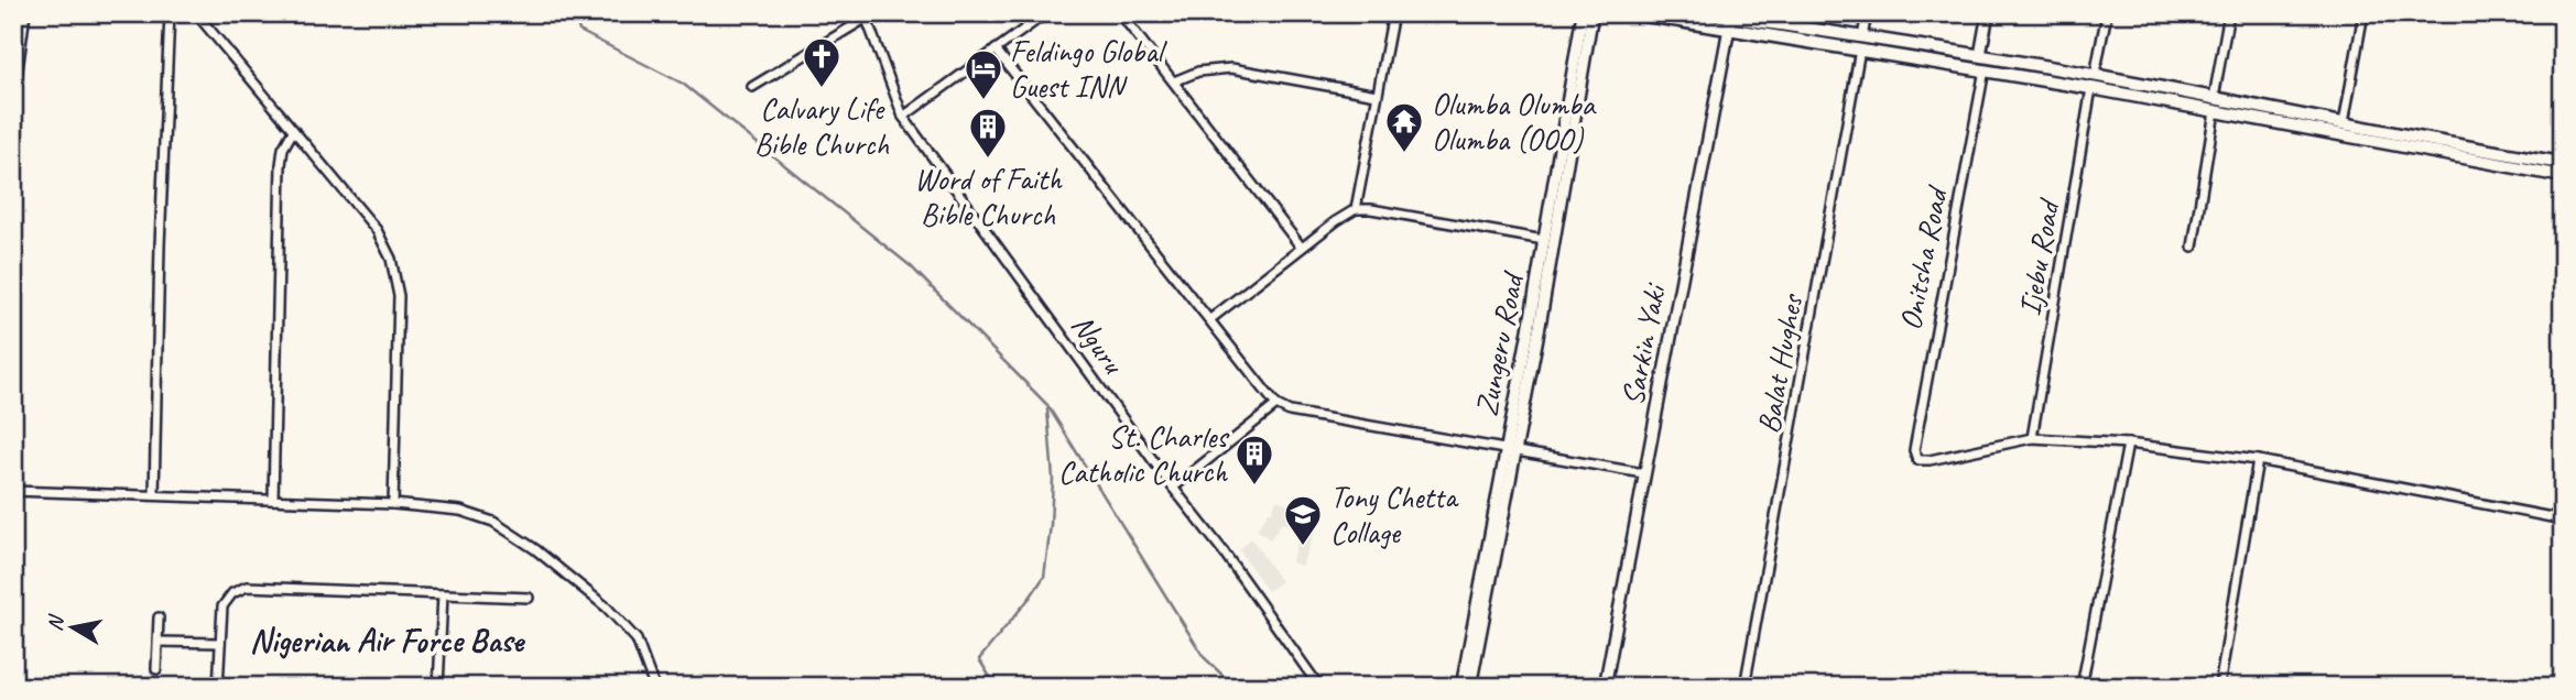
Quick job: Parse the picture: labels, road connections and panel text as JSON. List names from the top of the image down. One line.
{"streets":{"street":["Ijebu Road","Onitsha Road","Nguru","Zungeru Road","Sarkin Yaki","Balat Hughes"]},"crossings":[["Ijebu Road","Onitsha Road"]],"districts":["Nigerian Air Force Base"],"places":{"church":["Calvary Life Bible Church"],"hotel":["Feldingo Global Guest INN"],"temple":["Olumba Olumba Olumba (OOO)"],"building":["Word of Faith Bible Church","St. Charles Catholic Church"],"school or university":["Tony Chetta Collage"]},"north":"left"}
